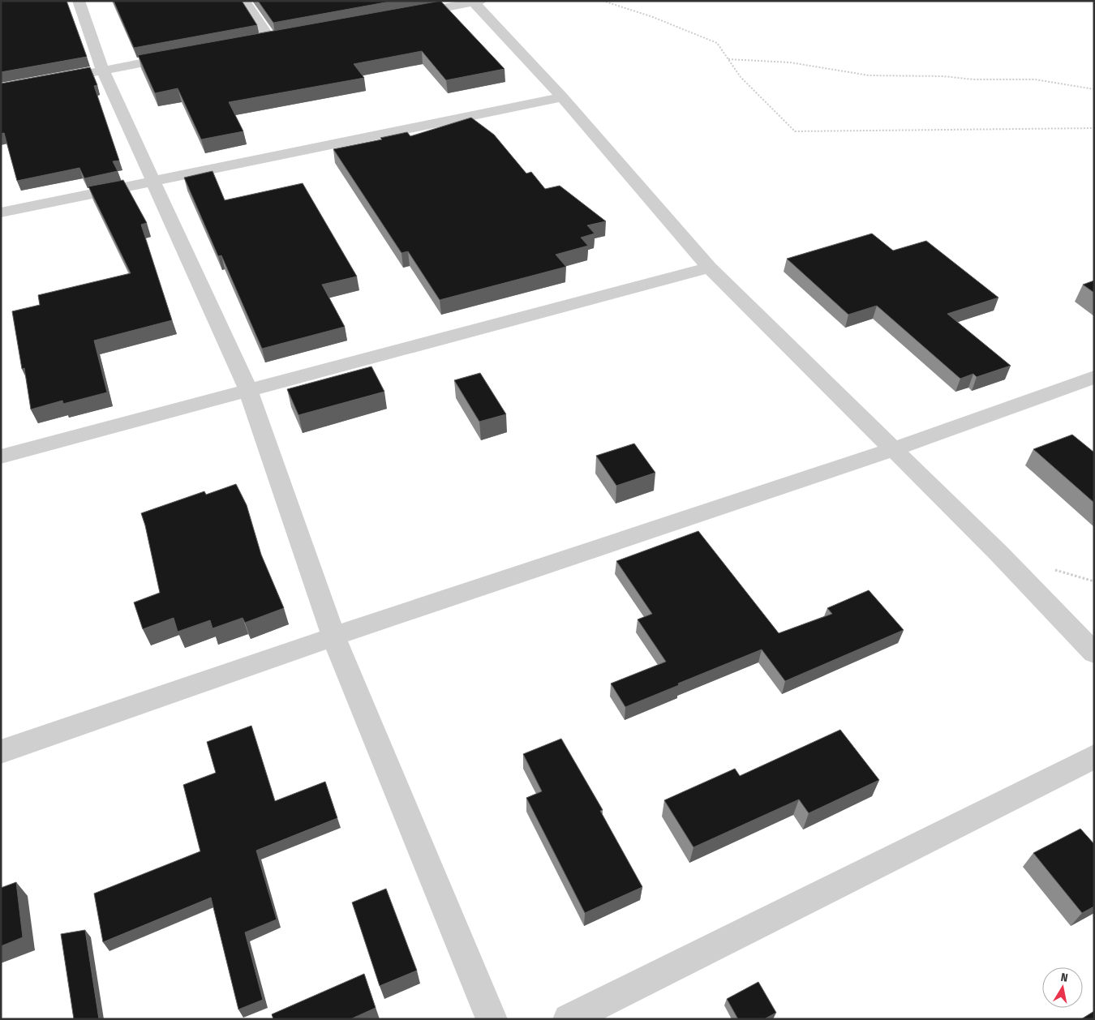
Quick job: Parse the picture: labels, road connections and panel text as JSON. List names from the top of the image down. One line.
{"north":"top"}
